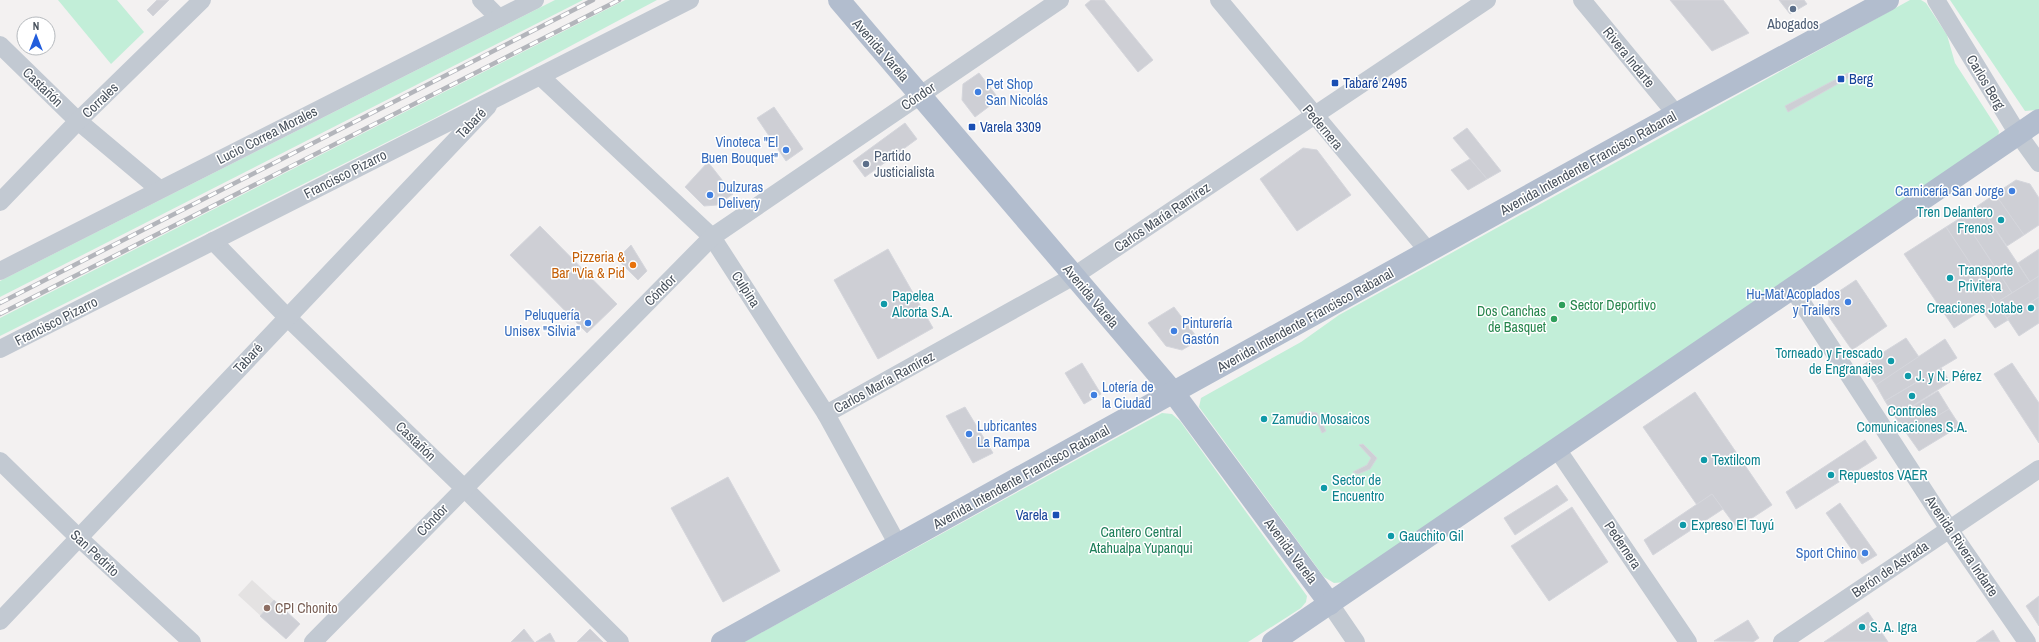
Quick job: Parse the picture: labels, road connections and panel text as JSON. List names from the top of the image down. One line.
{"streets":{"main road":["Avenida Varela","Avenida Intendente Francisco Rabanal"],"street":["Rivera Indarte","Carlos Berg","Castañón","Cóndor","Corrales","Tabaré","Pedernera","Lucio Correa Morales","Francisco Pizarro","Carlos María Ramírez","Culpina","Avenida Rivera Indarte","San Pedrito","Berón de Astrada"]},"crossings":[["Avenida Varela","Cóndor"],["Avenida Varela","Avenida Intendente Francisco Rabanal"],["Avenida Varela","Carlos María Ramírez"],["Rivera Indarte","Avenida Intendente Francisco Rabanal"],["Castañón","Cóndor"],["Castañón","Corrales"],["Castañón","Tabaré"],["Castañón","Lucio Correa Morales"],["Castañón","Francisco Pizarro"],["Cóndor","Culpina"],["Tabaré","Francisco Pizarro"],["Tabaré","San Pedrito"],["Pedernera","Avenida Intendente Francisco Rabanal"],["Pedernera","Carlos María Ramírez"],["Avenida Intendente Francisco Rabanal","Culpina"],["Francisco Pizarro","Culpina"],["Carlos María Ramírez","Culpina"],["Avenida Rivera Indarte","Berón de Astrada"]],"parks":["Cantero Central Atahualpa Yupanqui"],"places":{"other":["Abogados","Pet Shop San Nicolás","Vinoteca \"El Buen Bouquet\"","Partido Justicialista","Carnicería San Jorge","Dulzuras Delivery","Tren Delantero Frenos","Pizzeria & Bar \"Via & Pid","Transporte Privitera","Hu-Mat Acoplados y Trailers","Papelea Alcorta S.A.","Sector Deportivo","Creaciones Jotabe","Dos Canchas de Basquet","Peluquería Unisex \"Silvia\"","Pinturería Gastón","Torneado y Frescado de Engranajes","J. y N. Pérez","Lotería de la Ciudad","Controles Comunicaciones S.A.","Zamudio Mosaicos","Lubricantes La Rampa","Textilcom","Repuestos VAER","Sector de Encuentro","Expreso El Tuyú","Gauchito Gil","Sport Chino","CPI Chonito","S. A. Igra"],"transit":["Berg","Tabaré 2495","Varela 3309","Varela"]},"north":"top"}
